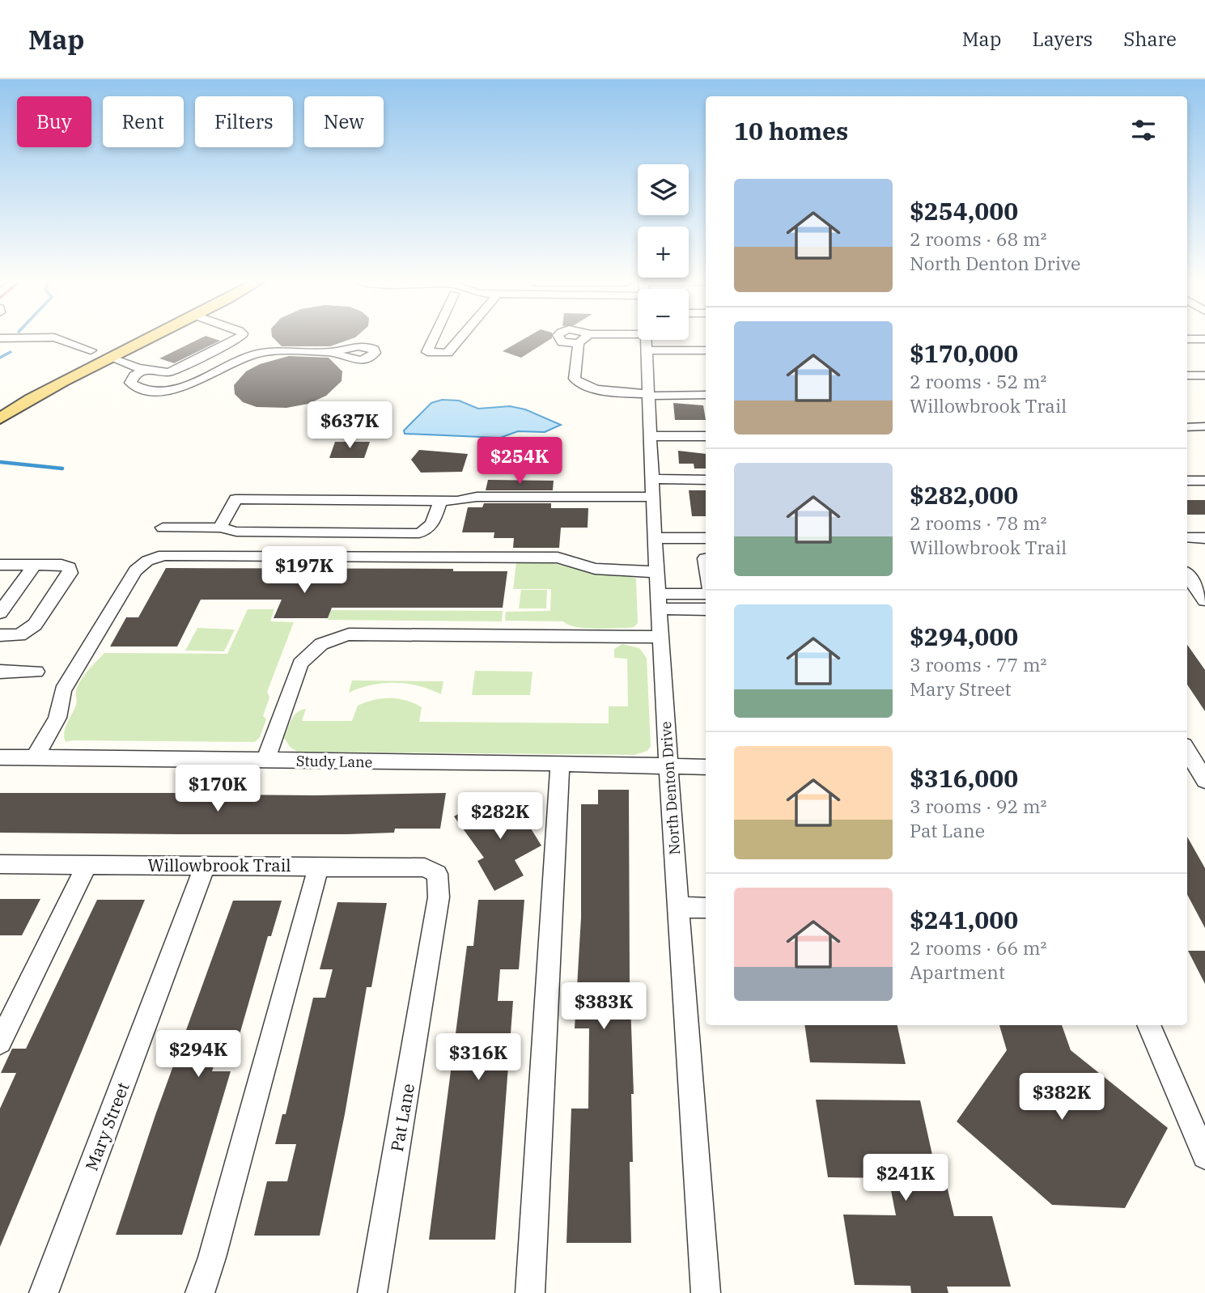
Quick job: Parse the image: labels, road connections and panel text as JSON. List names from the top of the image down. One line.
{"streets":{"street":["Study Lane","North Denton Drive","Willowbrook Trail","Pat Lane","Mary Street"]},"crossings":[["Study Lane","North Denton Drive"],["Willowbrook Trail","Pat Lane"],["Willowbrook Trail","Mary Street"]],"page":{"header":"Map","nav":["Map","Layers","Share"],"chip":["Buy","Rent","Filters","New"],"heading":"10 homes","map_buttons":["+","−"],"list":[{"name":"$254,000","note":"2 rooms · 68 m² · North Denton Drive"},{"name":"$170,000","note":"2 rooms · 52 m² · Willowbrook Trail"},{"name":"$282,000","note":"2 rooms · 78 m² · Willowbrook Trail"},{"name":"$294,000","note":"3 rooms · 77 m² · Mary Street"},{"name":"$316,000","note":"3 rooms · 92 m² · Pat Lane"},{"name":"$241,000","note":"2 rooms · 66 m² · Apartment"}],"price":["$637K","$254K","$197K","$170K","$282K","$383K","$294K","$316K","$382K","$241K"]}}
